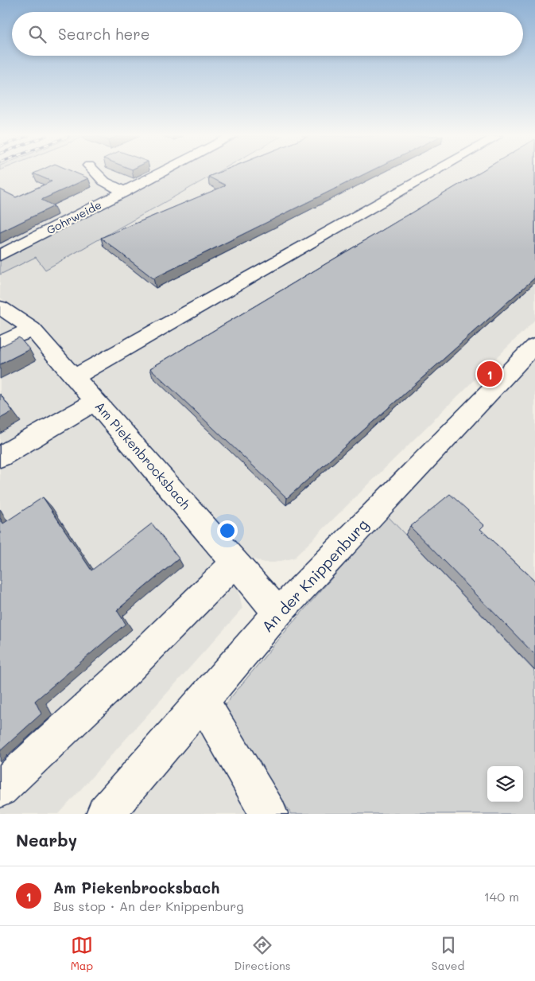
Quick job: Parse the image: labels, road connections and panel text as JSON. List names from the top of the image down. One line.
{"streets":{"street":["Gohrweide","Am Piekenbrocksbach","An der Knippenburg"]},"crossings":[["Am Piekenbrocksbach","An der Knippenburg"]],"page":{"search":"Search here","pins":"1","heading":"Nearby","list":[{"mark":"1","name":"Am Piekenbrocksbach","note":"Bus stop · An der Knippenburg","value":"140 m"}],"nav":["Map","Directions","Saved"]}}
